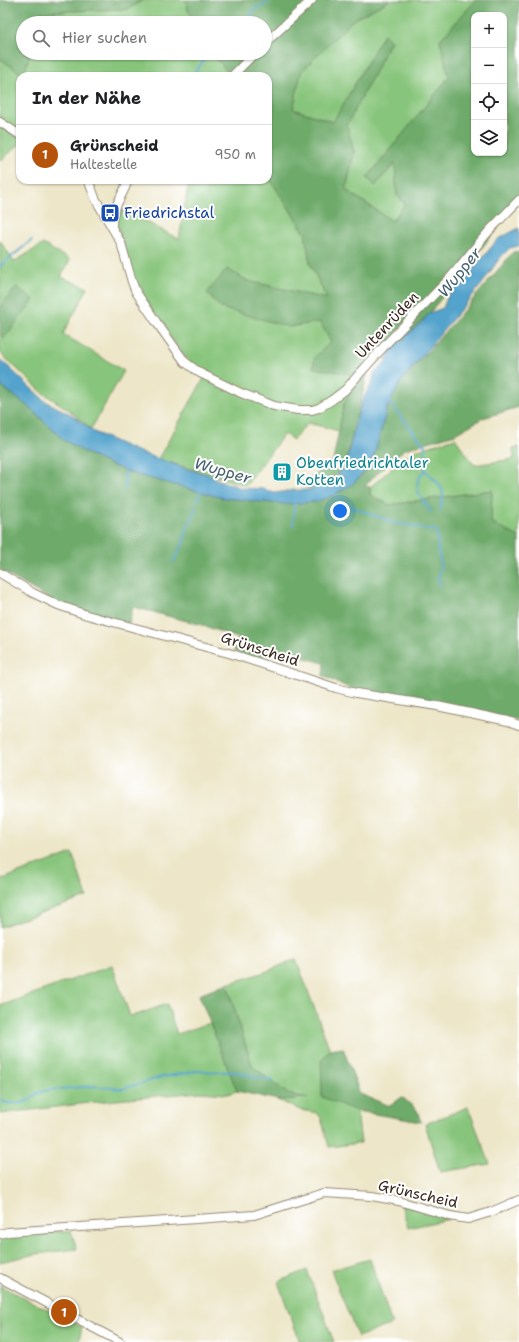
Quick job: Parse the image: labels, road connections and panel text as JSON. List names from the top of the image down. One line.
{"streets":{"street":["Untenrüden","Grünscheid"]},"water":["Wupper"],"places":{"bus stop":["Friedrichstal"],"building":["Obenfriedrichtaler Kotten"]},"page":{"map_buttons":["+","−"],"search":"Hier suchen","heading":"In der Nähe","list":[{"mark":"1","name":"Grünscheid","note":"Haltestelle","value":"950 m"}],"pins":"1"}}
